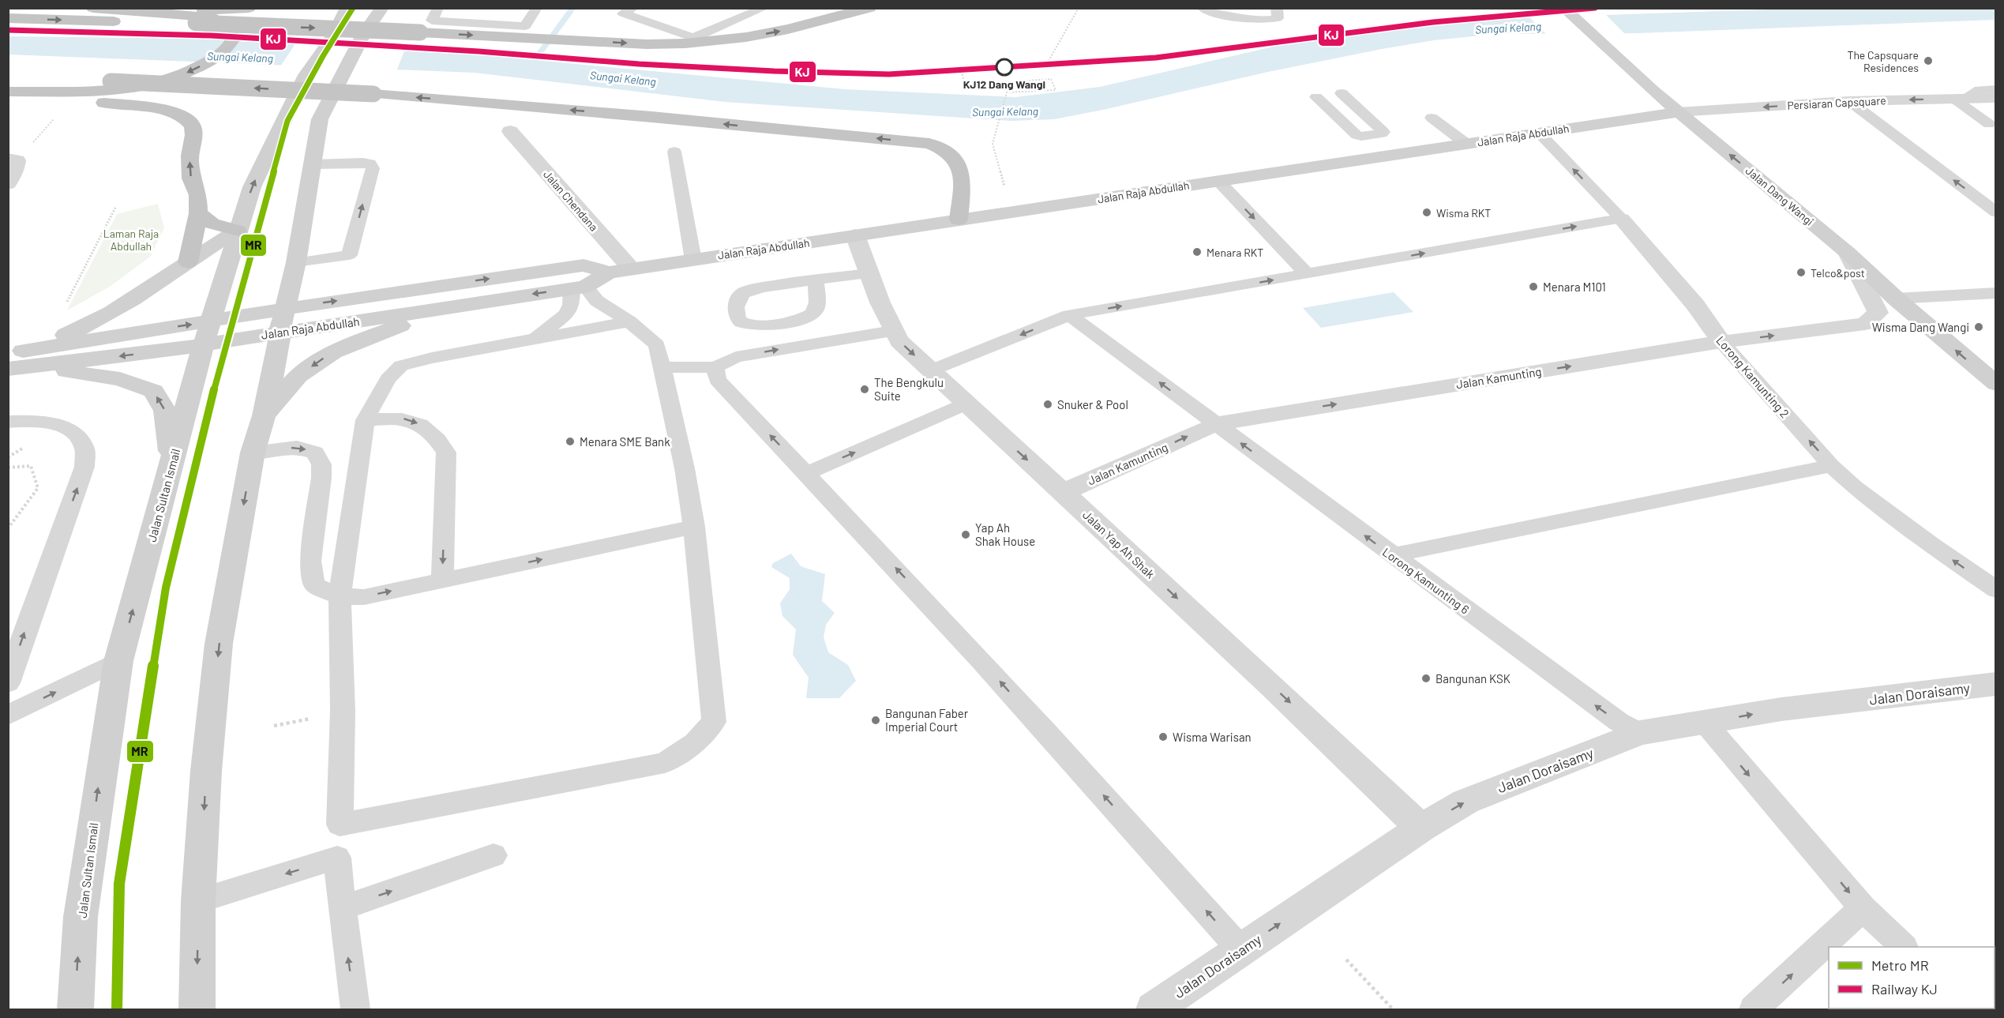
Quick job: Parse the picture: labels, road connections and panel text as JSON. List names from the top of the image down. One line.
{"streets":{"main road":["Jalan Raja Abdullah","Jalan Dang Wangi","Jalan Sultan Ismail"],"street":["Persiaran Capsquare","Jalan Chendana","Lorong Kamunting 2","Jalan Kamunting","Jalan Yap Ah Shak","Jalan Doraisamy"],"lane":["Lorong Kamunting 6"]},"crossings":[["Persiaran Capsquare","Jalan Raja Abdullah"],["Persiaran Capsquare","Jalan Dang Wangi"],["Jalan Raja Abdullah","Jalan Dang Wangi"],["Jalan Raja Abdullah","Jalan Chendana"],["Jalan Raja Abdullah","Lorong Kamunting 2"],["Jalan Raja Abdullah","Jalan Sultan Ismail"],["Jalan Raja Abdullah","Jalan Yap Ah Shak"],["Jalan Dang Wangi","Jalan Kamunting"],["Lorong Kamunting 2","Jalan Kamunting"],["Jalan Kamunting","Jalan Yap Ah Shak"],["Jalan Kamunting","Lorong Kamunting 6"],["Jalan Yap Ah Shak","Jalan Doraisamy"],["Lorong Kamunting 6","Jalan Doraisamy"]],"one_way":["Persiaran Capsquare","Jalan Dang Wangi","Lorong Kamunting 2","Jalan Kamunting","Jalan Yap Ah Shak","Lorong Kamunting 6","Jalan Doraisamy"],"water":["Sungai Kelang"],"parks":["Laman Raja Abdullah"],"places":["The Capsquare Residences","KJ12 Dang Wangi","Wisma RKT","Menara RKT","Telco&post","Menara M101","Wisma Dang Wangi","The Bengkulu Suite","Snuker & Pool","Menara SME Bank","Yap Ah Shak House","Bangunan KSK","Bangunan Faber Imperial Court","Wisma Warisan"],"lines":["metro line MR","rail line KJ"],"legend":["Metro MR","Railway KJ"]}
